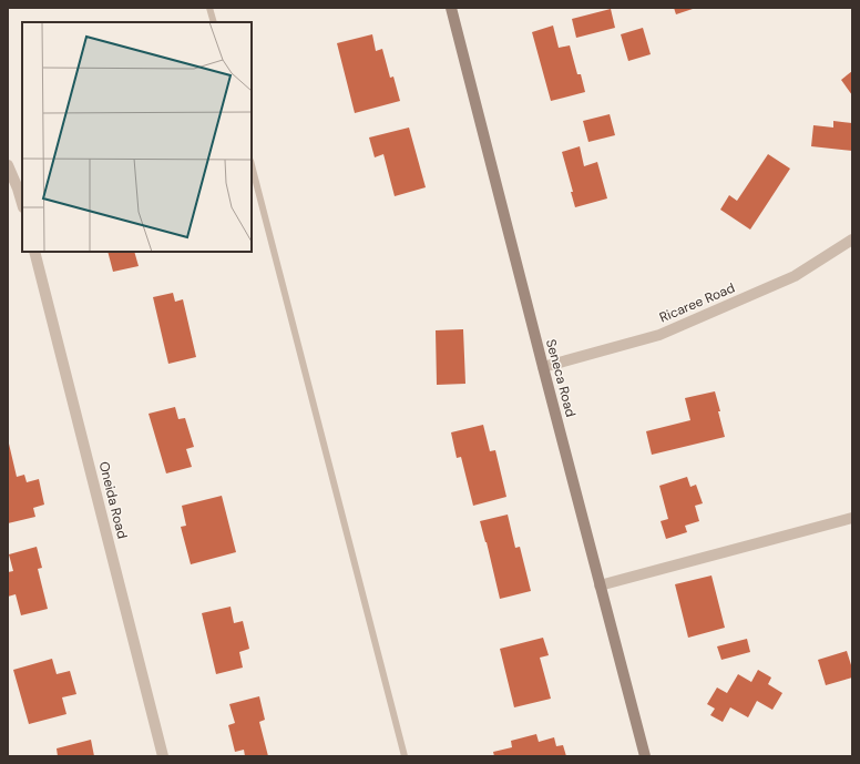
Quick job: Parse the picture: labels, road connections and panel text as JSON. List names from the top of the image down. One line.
{"streets":{"street":["Ricaree Road","Seneca Road","Oneida Road"]},"crossings":[["Ricaree Road","Seneca Road"]]}
